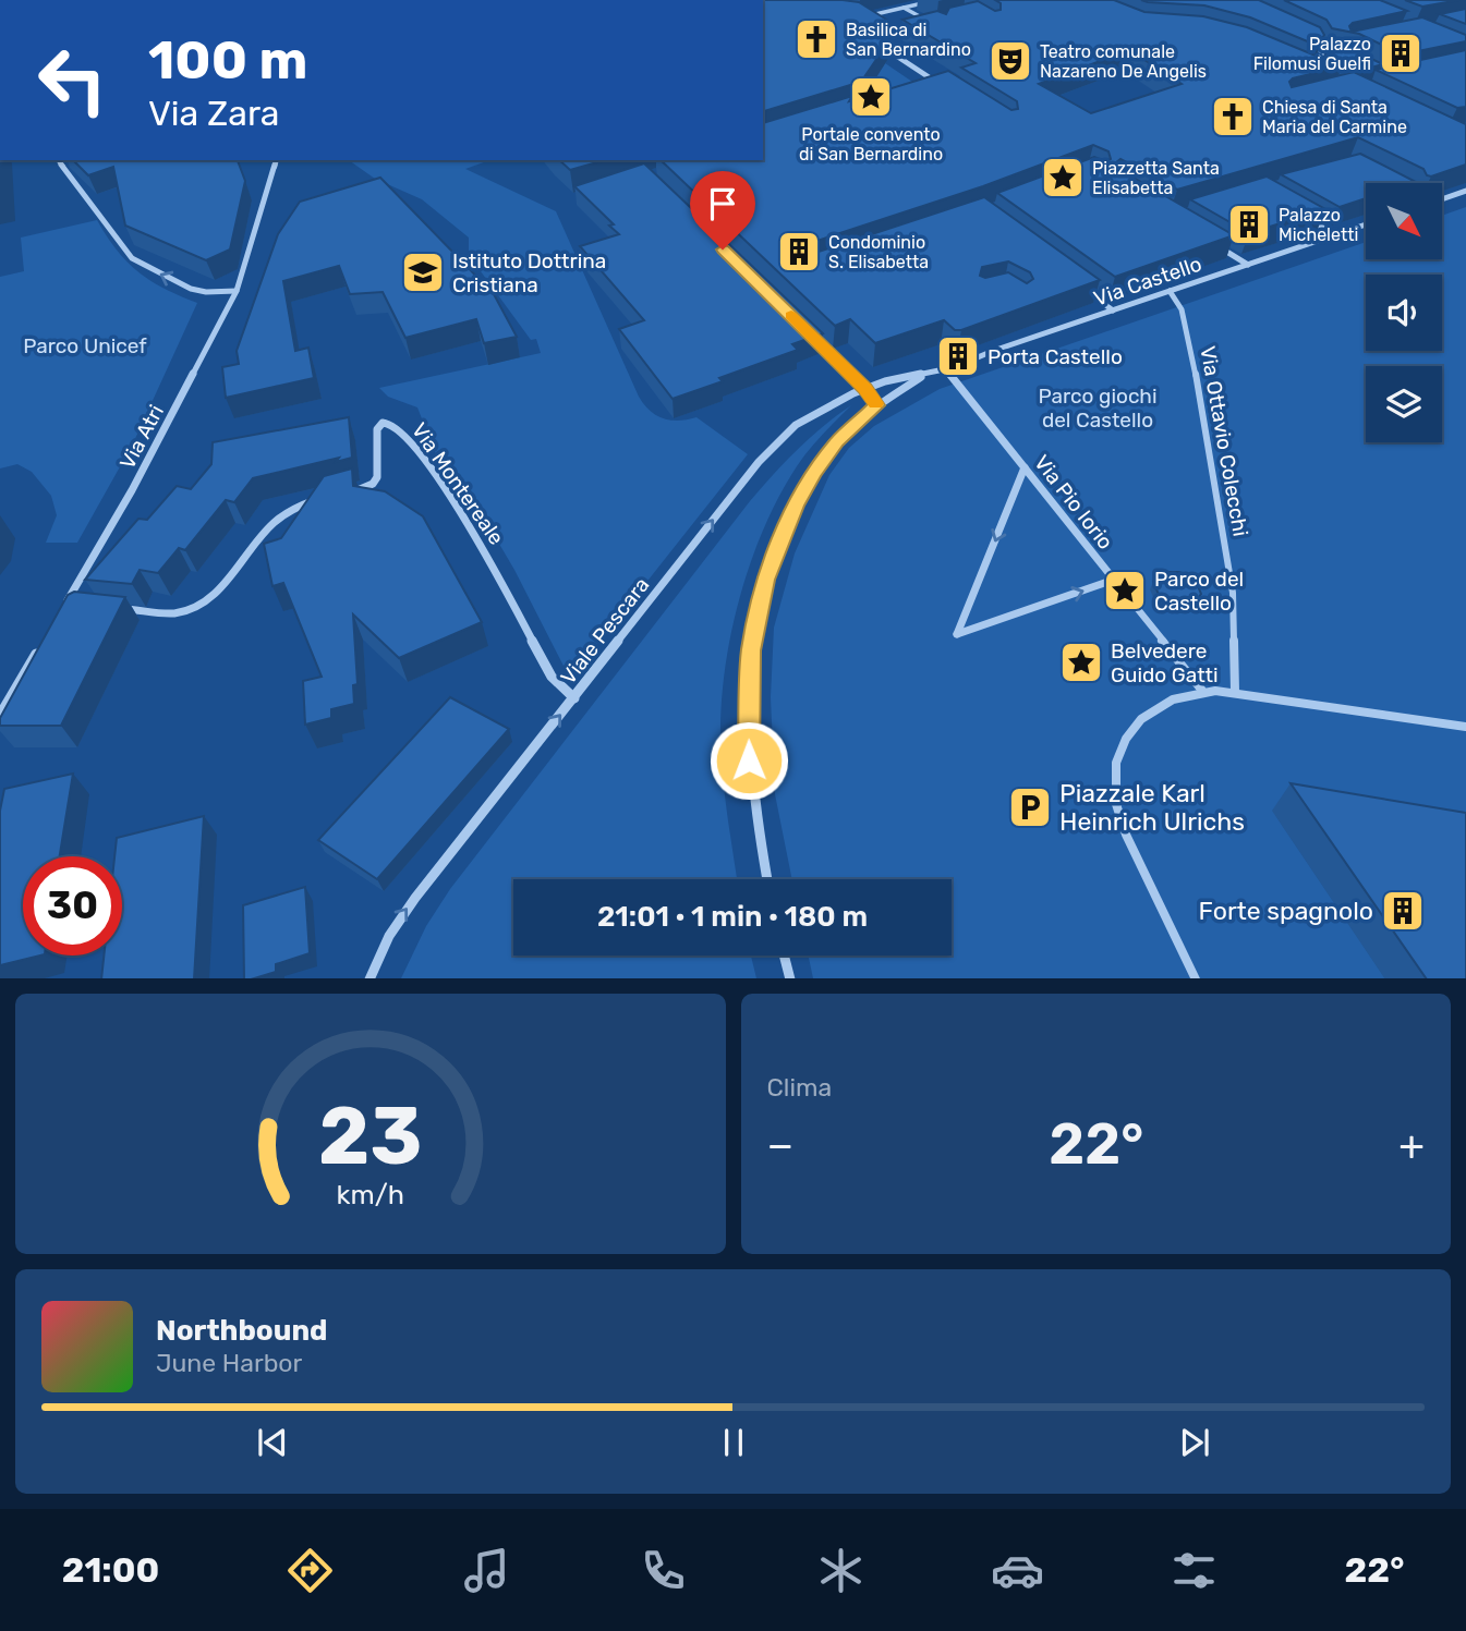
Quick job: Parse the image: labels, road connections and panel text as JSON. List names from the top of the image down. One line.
{"streets":{"street":["Via Castello","Via Atri","Via Ottavio Colecchi","Via Montereale","Via Pio Iorio","Viale Pescara"]},"crossings":[["Via Castello","Via Ottavio Colecchi"],["Via Castello","Via Pio Iorio"],["Via Castello","Viale Pescara"],["Via Montereale","Viale Pescara"]],"one_way":["Viale Pescara"],"parks":["Parco Unicef","Parco giochi del Castello"],"places":{"church":["Basilica di San Bernardino","Chiesa di Santa Maria del Carmine"],"building":["Palazzo Filomusi Guelfi","Palazzo Micheletti","Condominio S. Elisabetta","Porta Castello","Forte spagnolo"],"theatre":["Teatro comunale Nazareno De Angelis"],"place":["Portale convento di San Bernardino","Piazzetta Santa Elisabetta","Parco del Castello","Belvedere Guido Gatti"],"school or university":["Istituto Dottrina Cristiana"],"parking":["Piazzale Karl Heinrich Ulrichs"]},"north":"bottom right","page":{"turn":["100 m","Via Zara"],"limit":"30","trip":"21:01 · 1 min · 180 m","tile":"Clima","heat":["−","22°","+"],"song":["Northbound","June Harbor"],"tabs":["21:00","22°"],"gauge":["23","km/h"]}}
